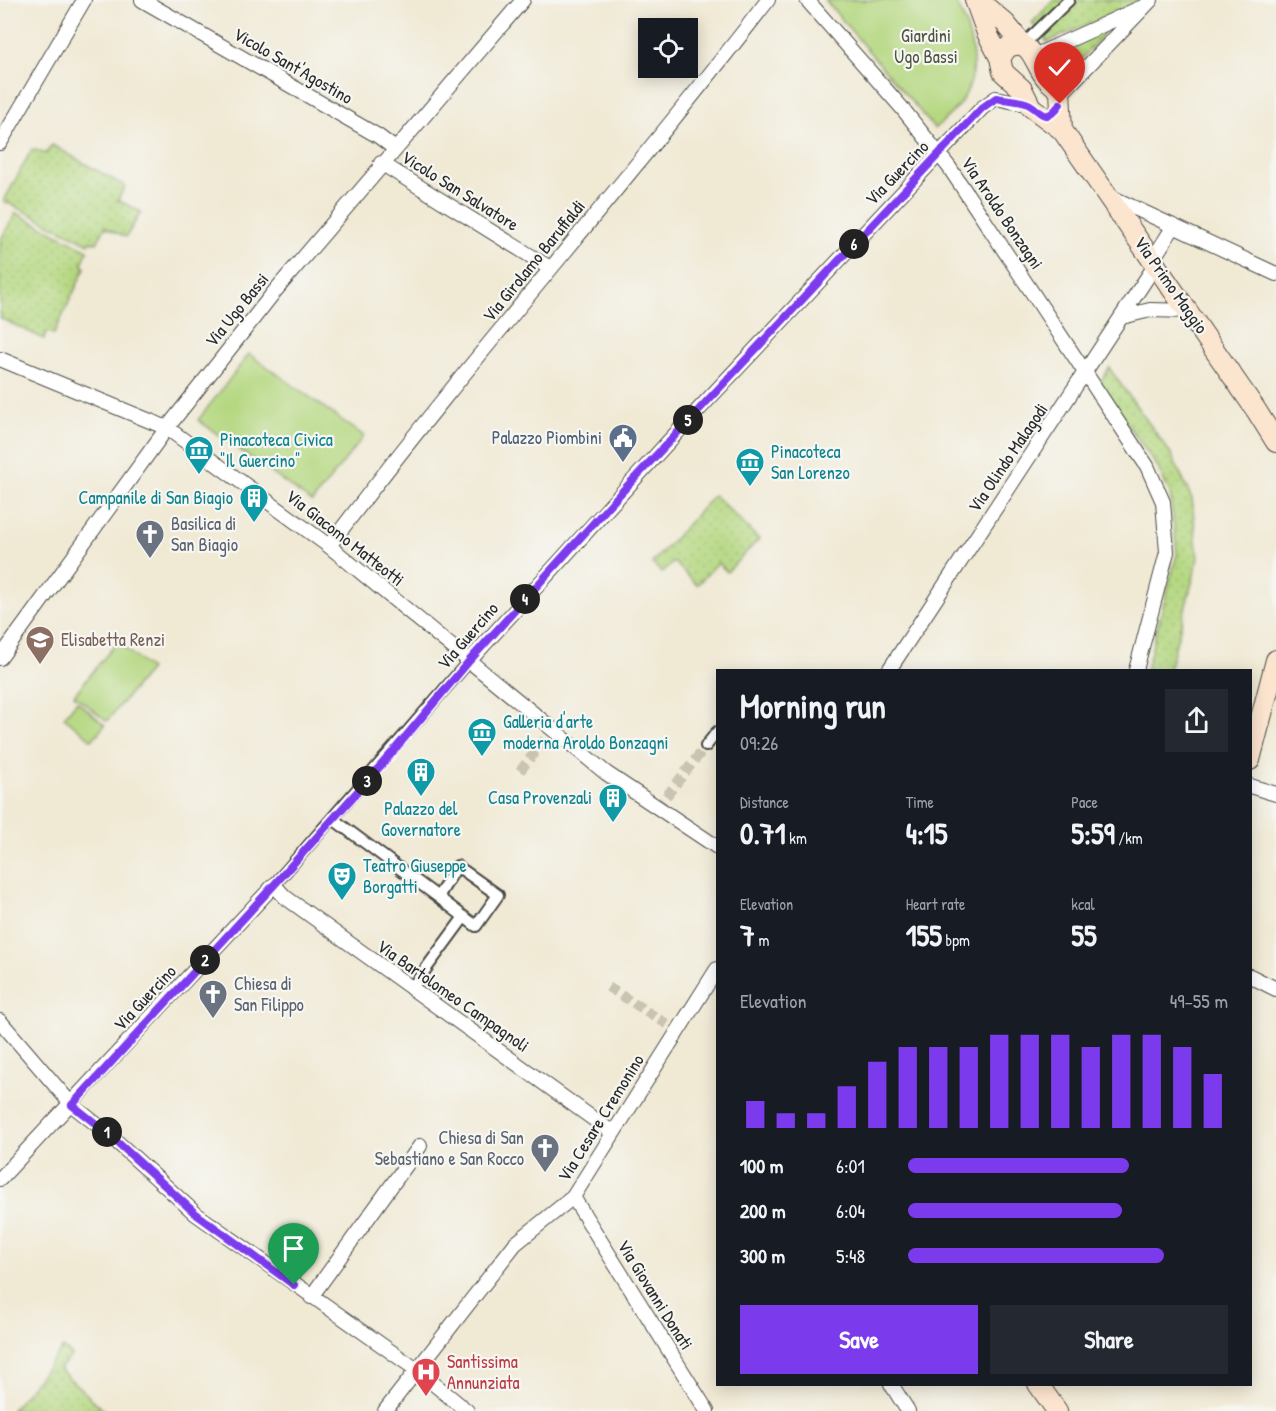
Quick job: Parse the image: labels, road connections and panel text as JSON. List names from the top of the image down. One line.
{"streets":{"main road":["Via Primo Maggio"],"street":["Vicolo Sant'Agostino","Via Guercino","Vicolo San Salvatore","Via Aroldo Bonzagni","Via Girolamo Baruffaldi","Via Ugo Bassi","Via Olindo Malagodi","Via Giacomo Matteotti","Via Bartolomeo Campagnoli","Via Cesare Cremonino","Via Giovanni Donati"]},"crossings":[["Vicolo Sant'Agostino","Via Ugo Bassi"],["Via Guercino","Via Aroldo Bonzagni"],["Via Guercino","Via Giacomo Matteotti"],["Via Guercino","Via Bartolomeo Campagnoli"],["Vicolo San Salvatore","Via Girolamo Baruffaldi"],["Vicolo San Salvatore","Via Ugo Bassi"],["Via Aroldo Bonzagni","Via Olindo Malagodi"],["Via Girolamo Baruffaldi","Via Giacomo Matteotti"],["Via Primo Maggio","Via Olindo Malagodi"],["Via Ugo Bassi","Via Giacomo Matteotti"],["Via Bartolomeo Campagnoli","Via Cesare Cremonino"],["Via Cesare Cremonino","Via Giovanni Donati"]],"parks":["Giardini Ugo Bassi"],"places":{"public building":["Palazzo Piombini"],"museum":["Pinacoteca Civica \"Il Guercino\"","Pinacoteca San Lorenzo","Galleria d'arte moderna Aroldo Bonzagni"],"building":["Campanile di San Biagio","Palazzo del Governatore","Casa Provenzali"],"church":["Basilica di San Biagio","Chiesa di San Filippo","Chiesa di San Sebastiano e San Rocco"],"school or university":["Elisabetta Renzi"],"theatre":["Teatro Giuseppe Borgatti"],"hospital":["Santissima Annunziata"]},"page":{"pins":["6","5","4","3","2","1"],"heading":["Morning run","09:26"],"stats":[["Distance","0.71 km"],["Time","4:15"],["Pace","5:59 /km"],["Elevation","7 m"],["Heart rate","155 bpm"],["kcal","55"]],"chart":["Elevation","49–55 m"],"list":[{"name":"100 m","note":"6:01"},{"name":"200 m","note":"6:04"},{"name":"300 m","note":"5:48"}],"buttons":["Save","Share"]}}
